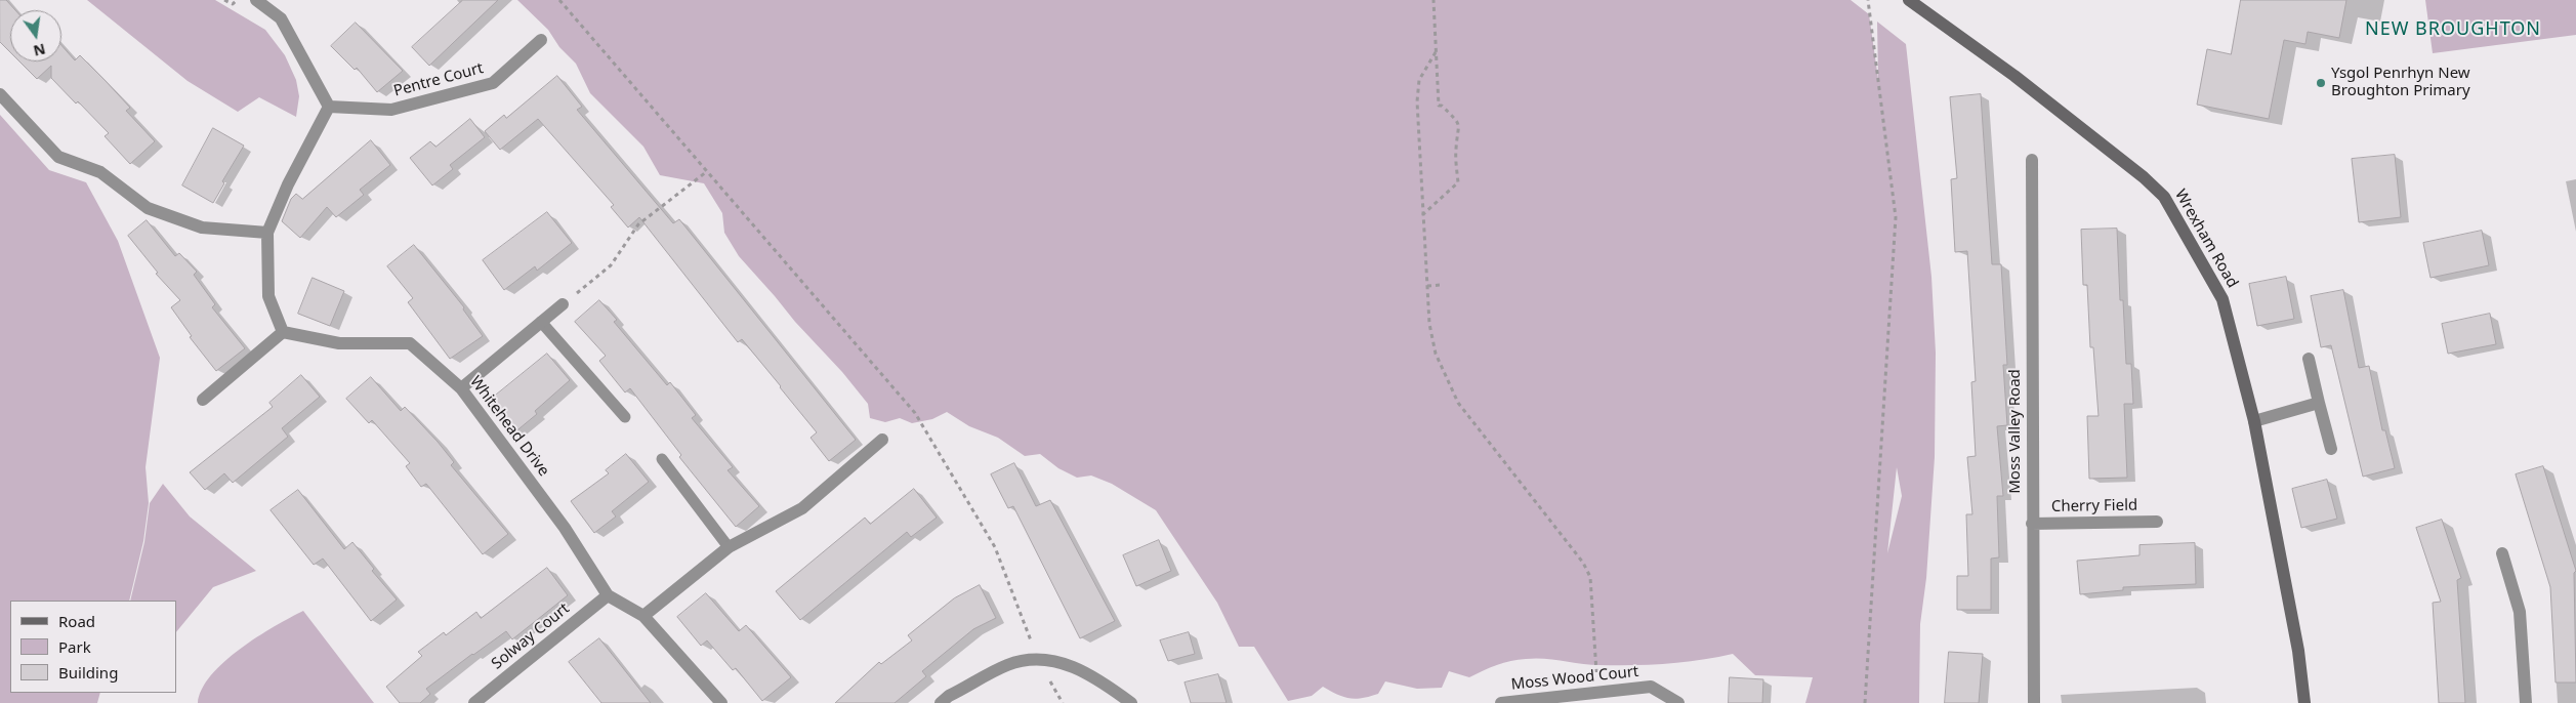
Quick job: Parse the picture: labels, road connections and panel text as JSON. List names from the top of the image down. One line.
{"streets":{"main road":["Wrexham Road"],"street":["Pentre Court","Whitehead Drive","Moss Valley Road","Cherry Field","Solway Court","Moss Wood Court"]},"crossings":[["Whitehead Drive","Solway Court"],["Moss Valley Road","Cherry Field"]],"districts":["NEW BROUGHTON"],"places":["Ysgol Penrhyn New Broughton Primary"],"legend":["Road","Park","Building"],"north":"bottom"}
